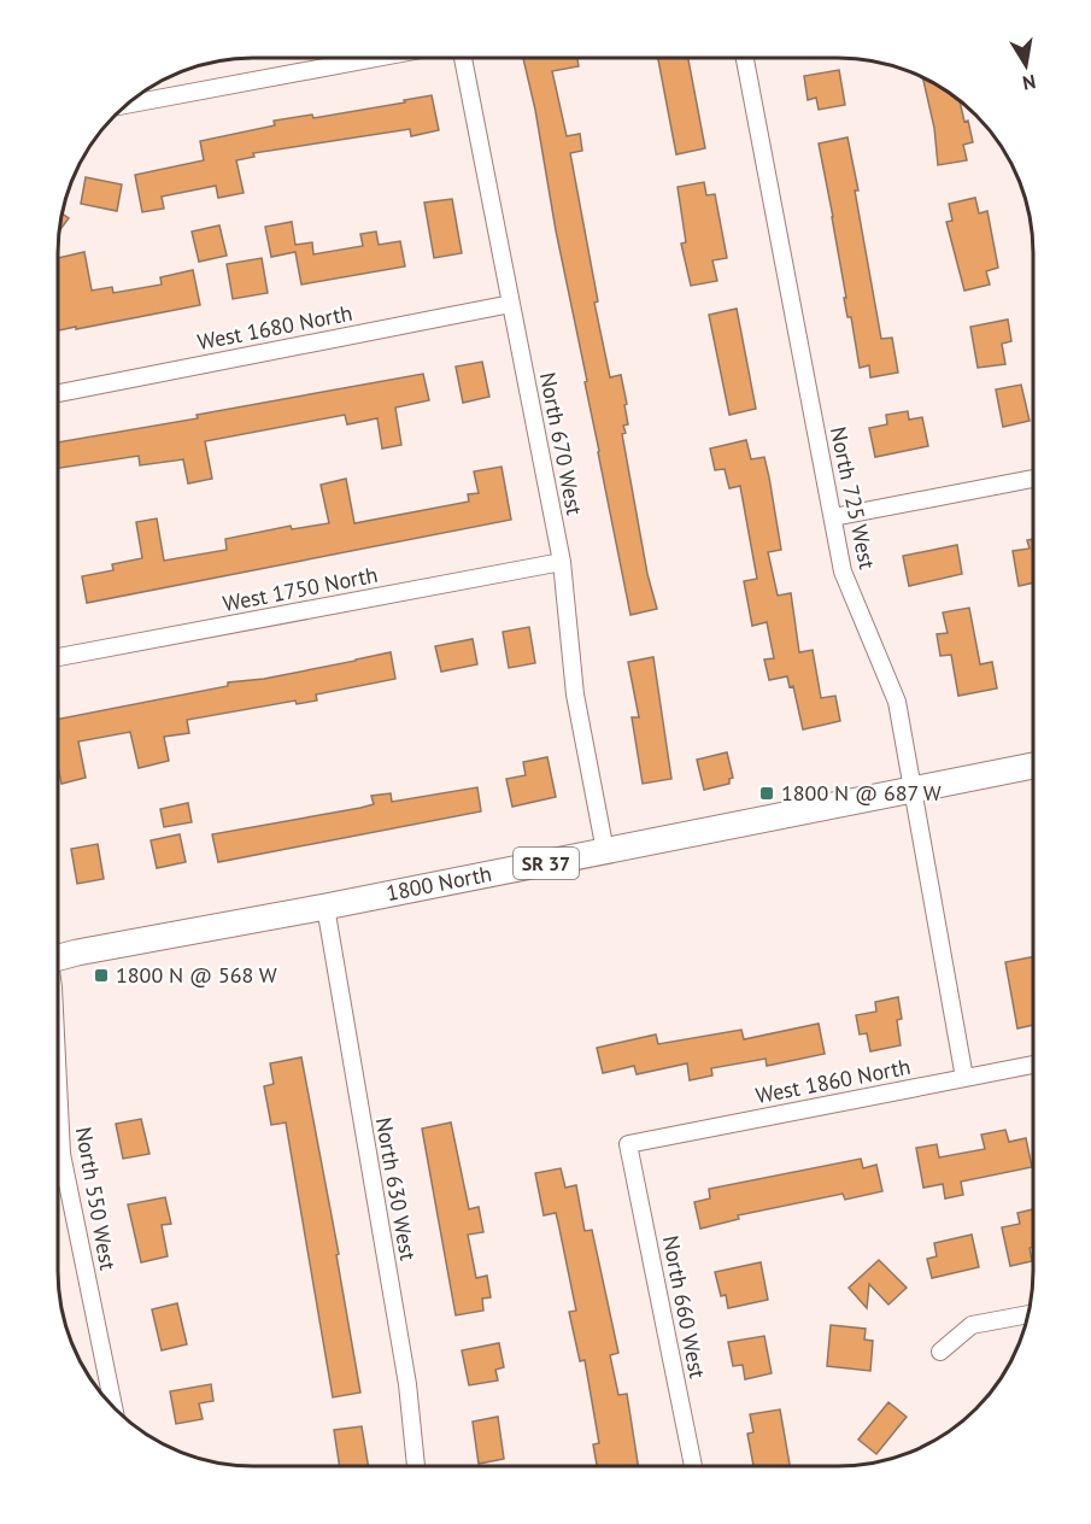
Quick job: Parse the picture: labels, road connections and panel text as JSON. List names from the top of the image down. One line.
{"streets":{"main road":["SR 37","1800 North"],"street":["West 1680 North","North 670 West","North 725 West","West 1750 North","West 1860 North","North 630 West","North 550 West","North 660 West"]},"crossings":[["West 1680 North","North 670 West"],["North 670 West","West 1750 North"],["North 670 West","1800 North"],["North 725 West","1800 North"],["North 725 West","West 1860 North"],["1800 North","North 630 West"],["West 1860 North","North 660 West"]],"places":{"transit":["1800 N @ 687 W","1800 N @ 568 W"]},"north":"bottom"}
